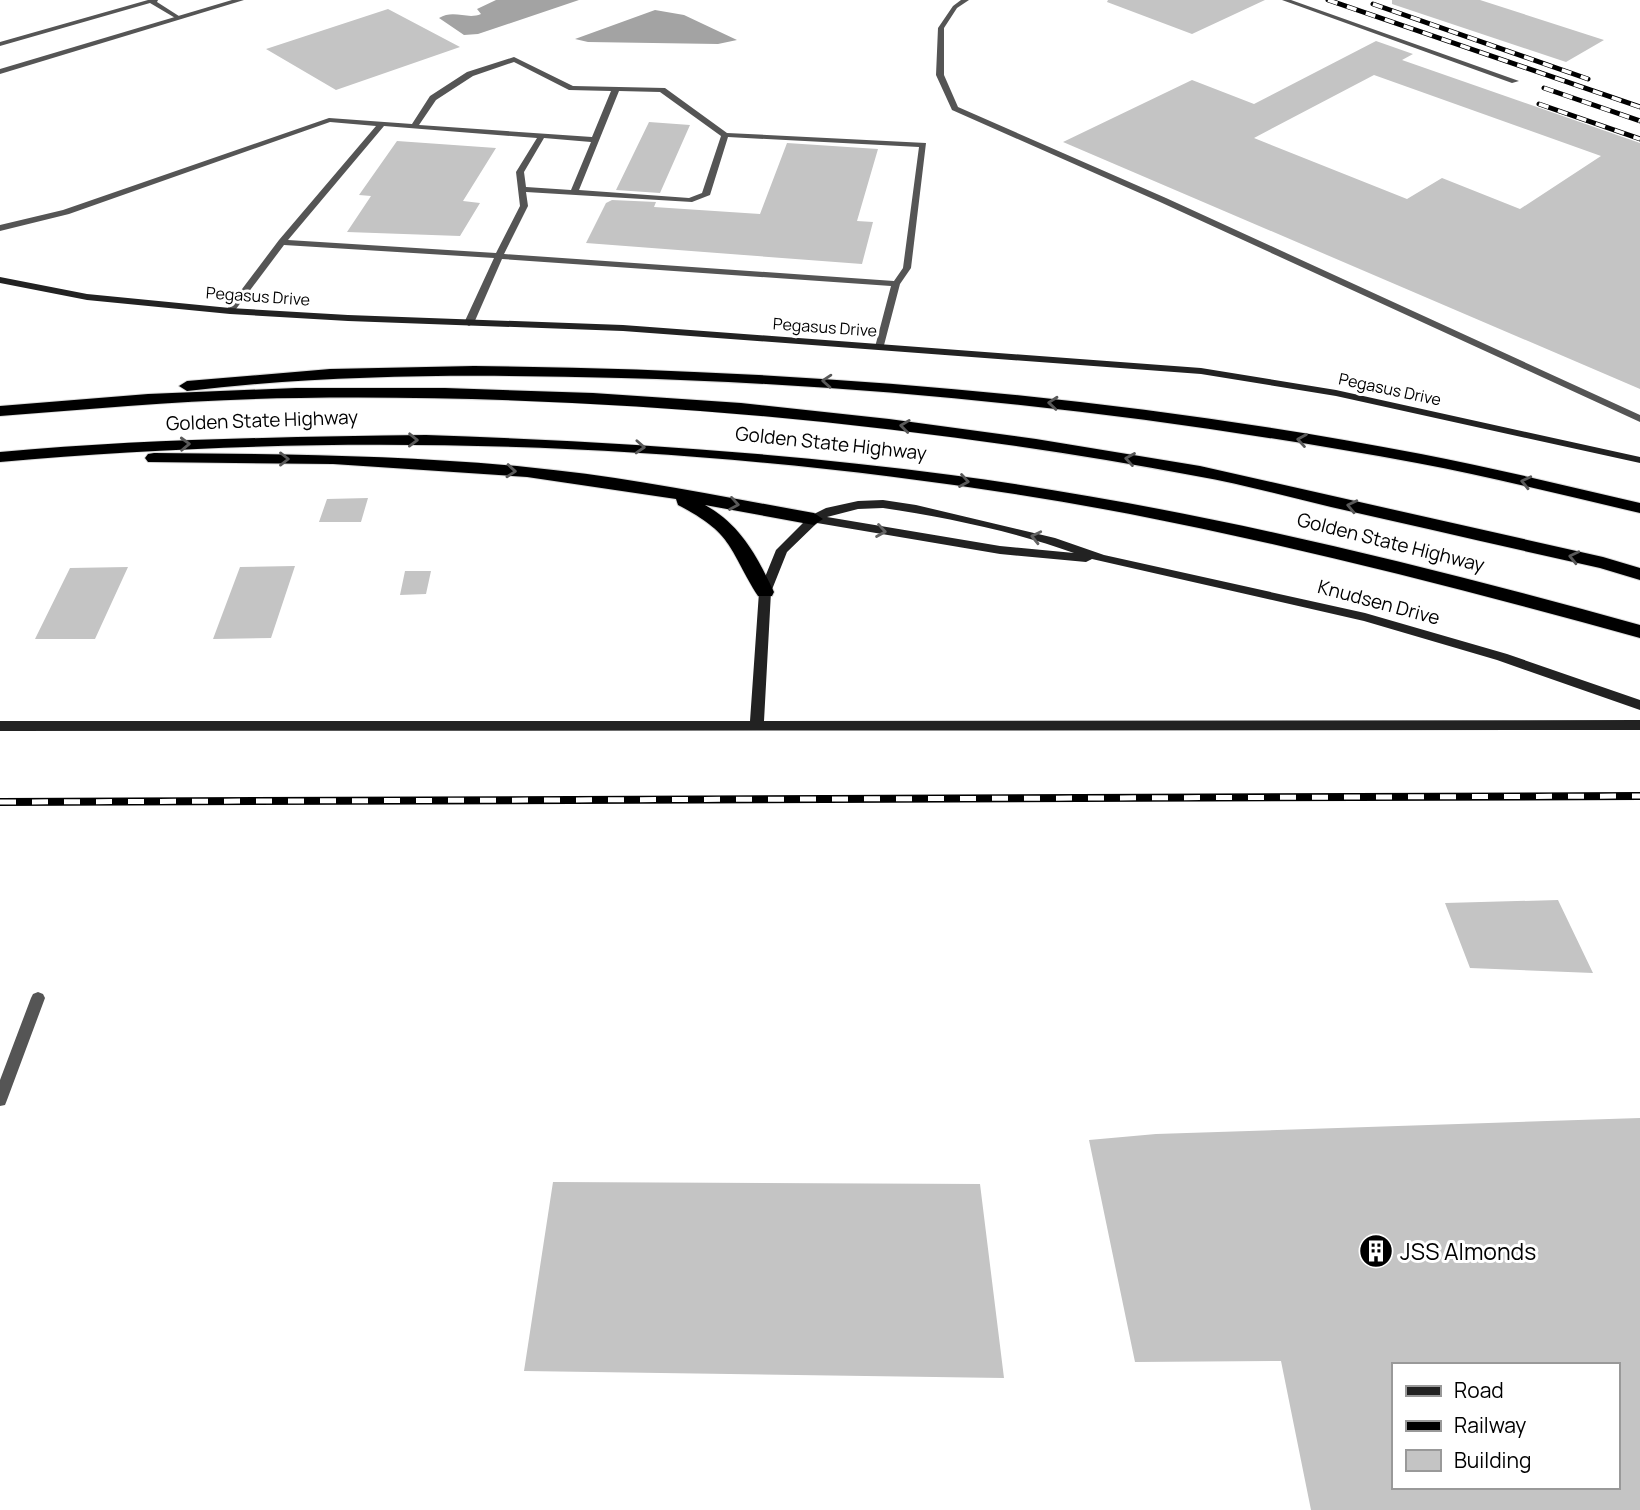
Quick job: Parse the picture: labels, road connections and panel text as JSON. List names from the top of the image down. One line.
{"streets":{"highway":["Golden State Highway"],"street":["Pegasus Drive","Knudsen Drive"]},"places":{"building":["JSS Almonds"]},"legend":["Road","Railway","Building"]}
